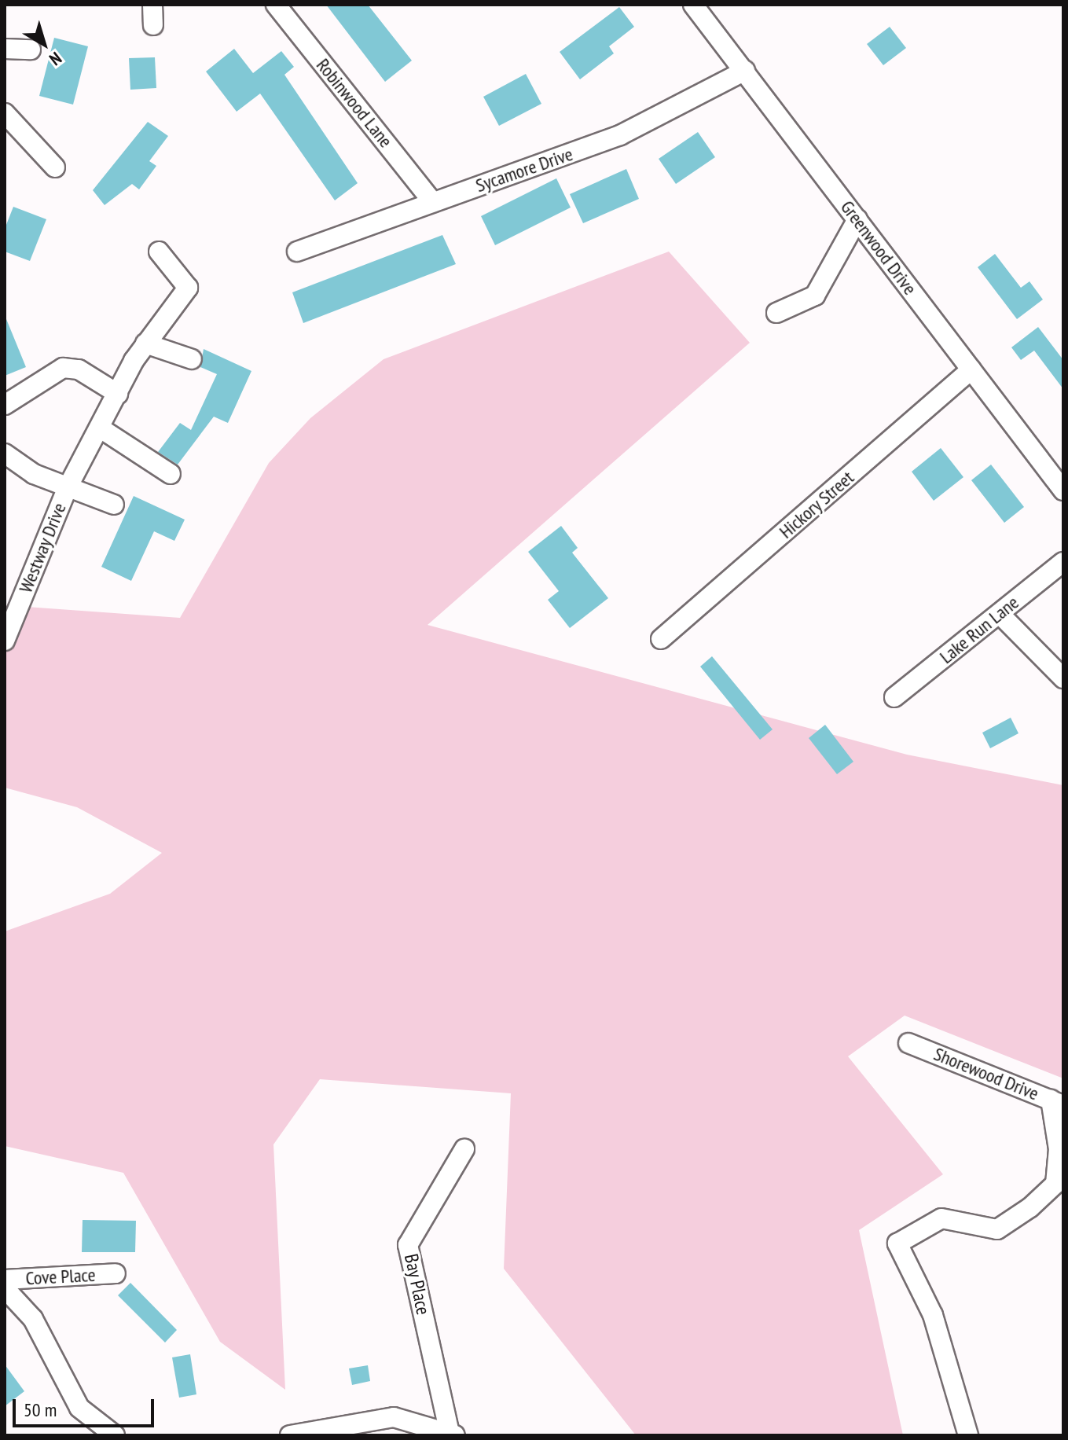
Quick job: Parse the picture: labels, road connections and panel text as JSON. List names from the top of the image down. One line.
{"streets":{"street":["Robinwood Lane","Sycamore Drive","Greenwood Drive","Hickory Street","Westway Drive","Lake Run Lane","Shorewood Drive","Cove Place","Bay Place"]},"crossings":[["Robinwood Lane","Sycamore Drive"],["Sycamore Drive","Greenwood Drive"],["Greenwood Drive","Hickory Street"]],"scale_bar":"50 m","north":"bottom right"}
